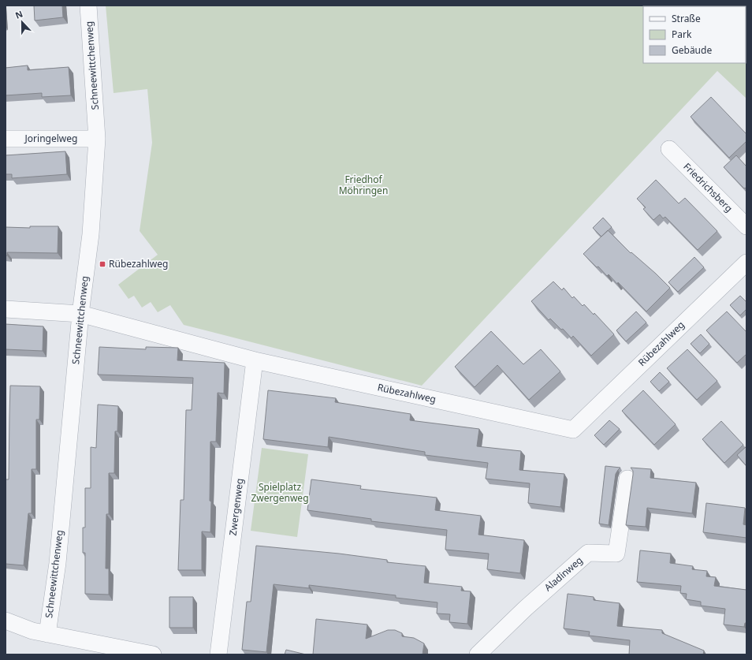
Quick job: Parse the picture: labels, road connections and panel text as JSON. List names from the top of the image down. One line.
{"streets":{"street":["Schneewittchenweg","Joringelweg","Friedrichsberg","Rübezahlweg","Zwergenweg","Aladinweg"]},"crossings":[["Schneewittchenweg","Joringelweg"],["Schneewittchenweg","Rübezahlweg"],["Rübezahlweg","Zwergenweg"]],"parks":["Friedhof Möhringen","Spielplatz Zwergenweg"],"places":{"transit":["Rübezahlweg"]},"legend":["Straße","Park","Gebäude"],"north":"top"}
